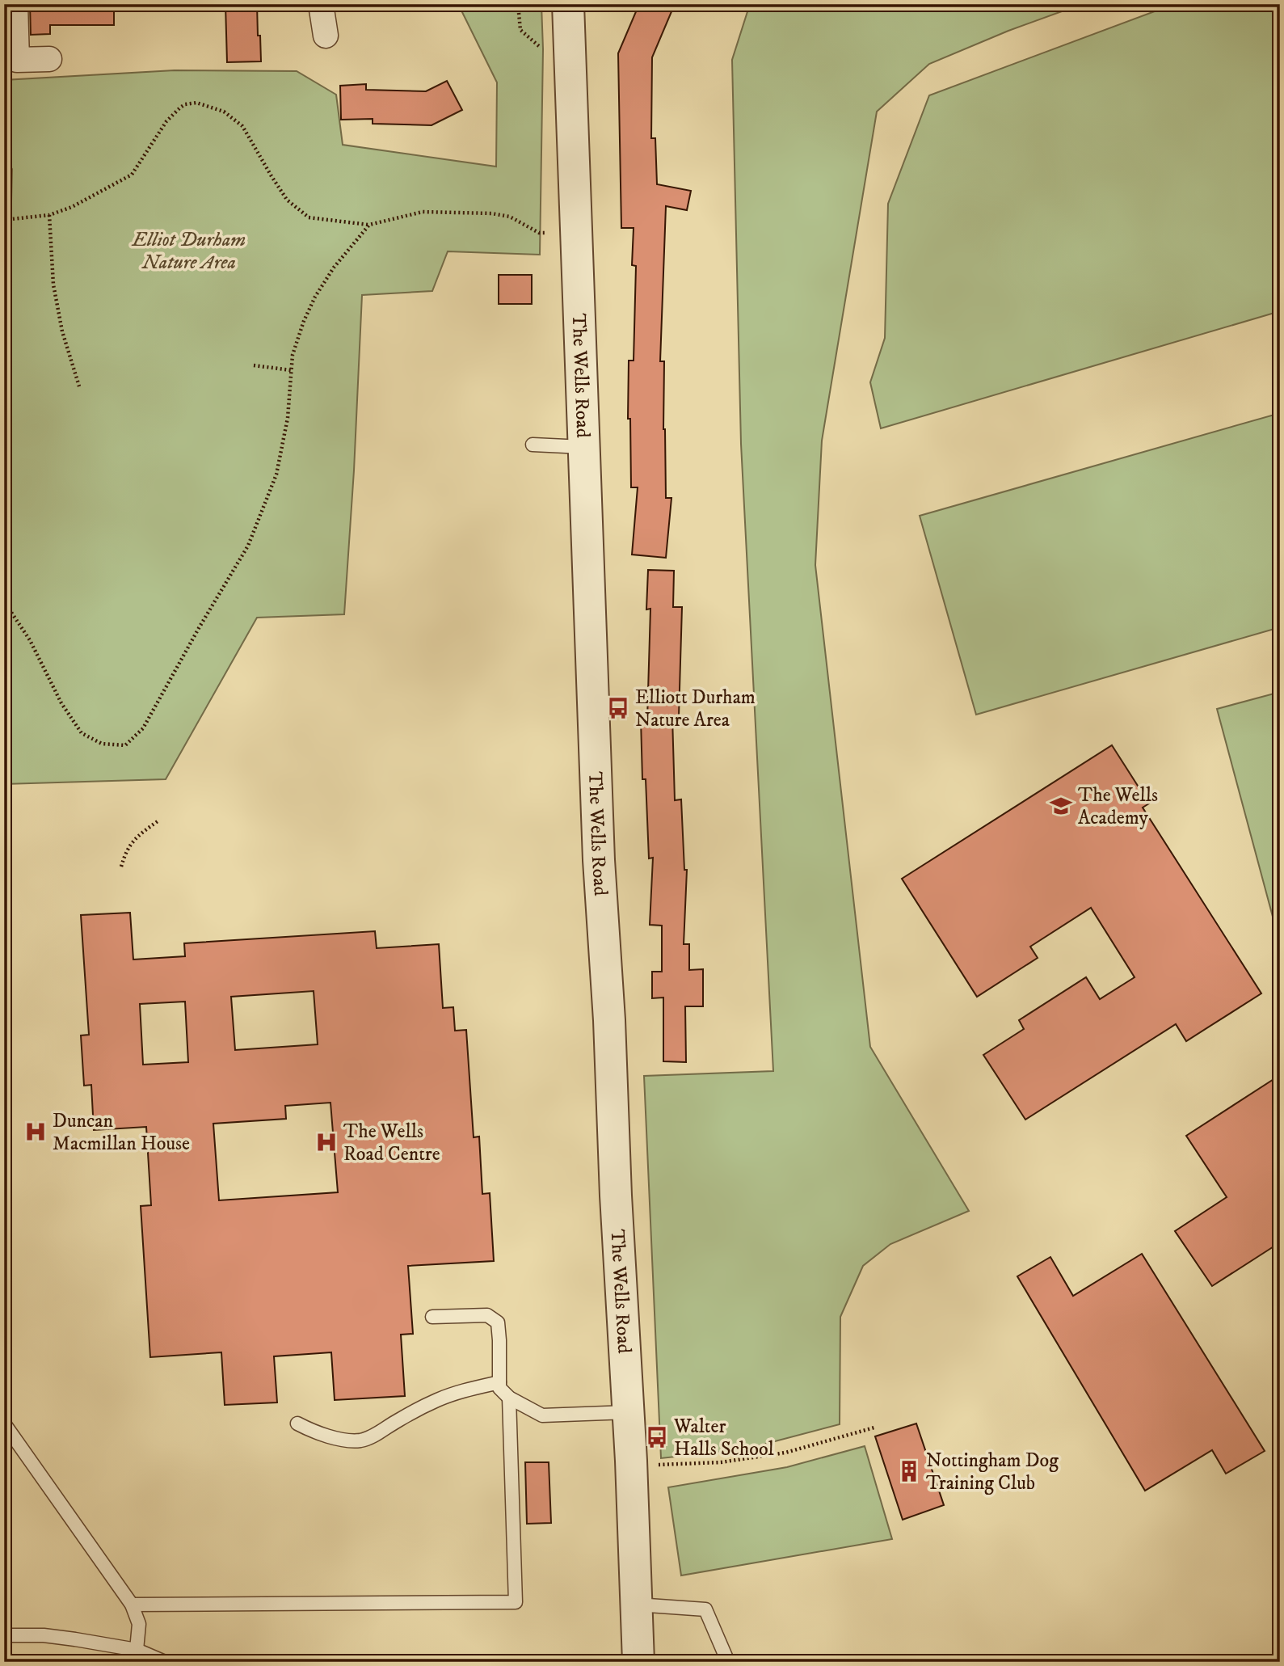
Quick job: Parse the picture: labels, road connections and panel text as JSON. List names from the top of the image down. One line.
{"streets":{"street":["The Wells Road"]},"parks":["Elliot Durham Nature Area"],"places":{"bus stop":["Elliott Durham Nature Area","Walter Halls School"],"school or university":["The Wells Academy"],"hospital":["Duncan Macmillan House","The Wells Road Centre"],"building":["Nottingham Dog Training Club"]}}
